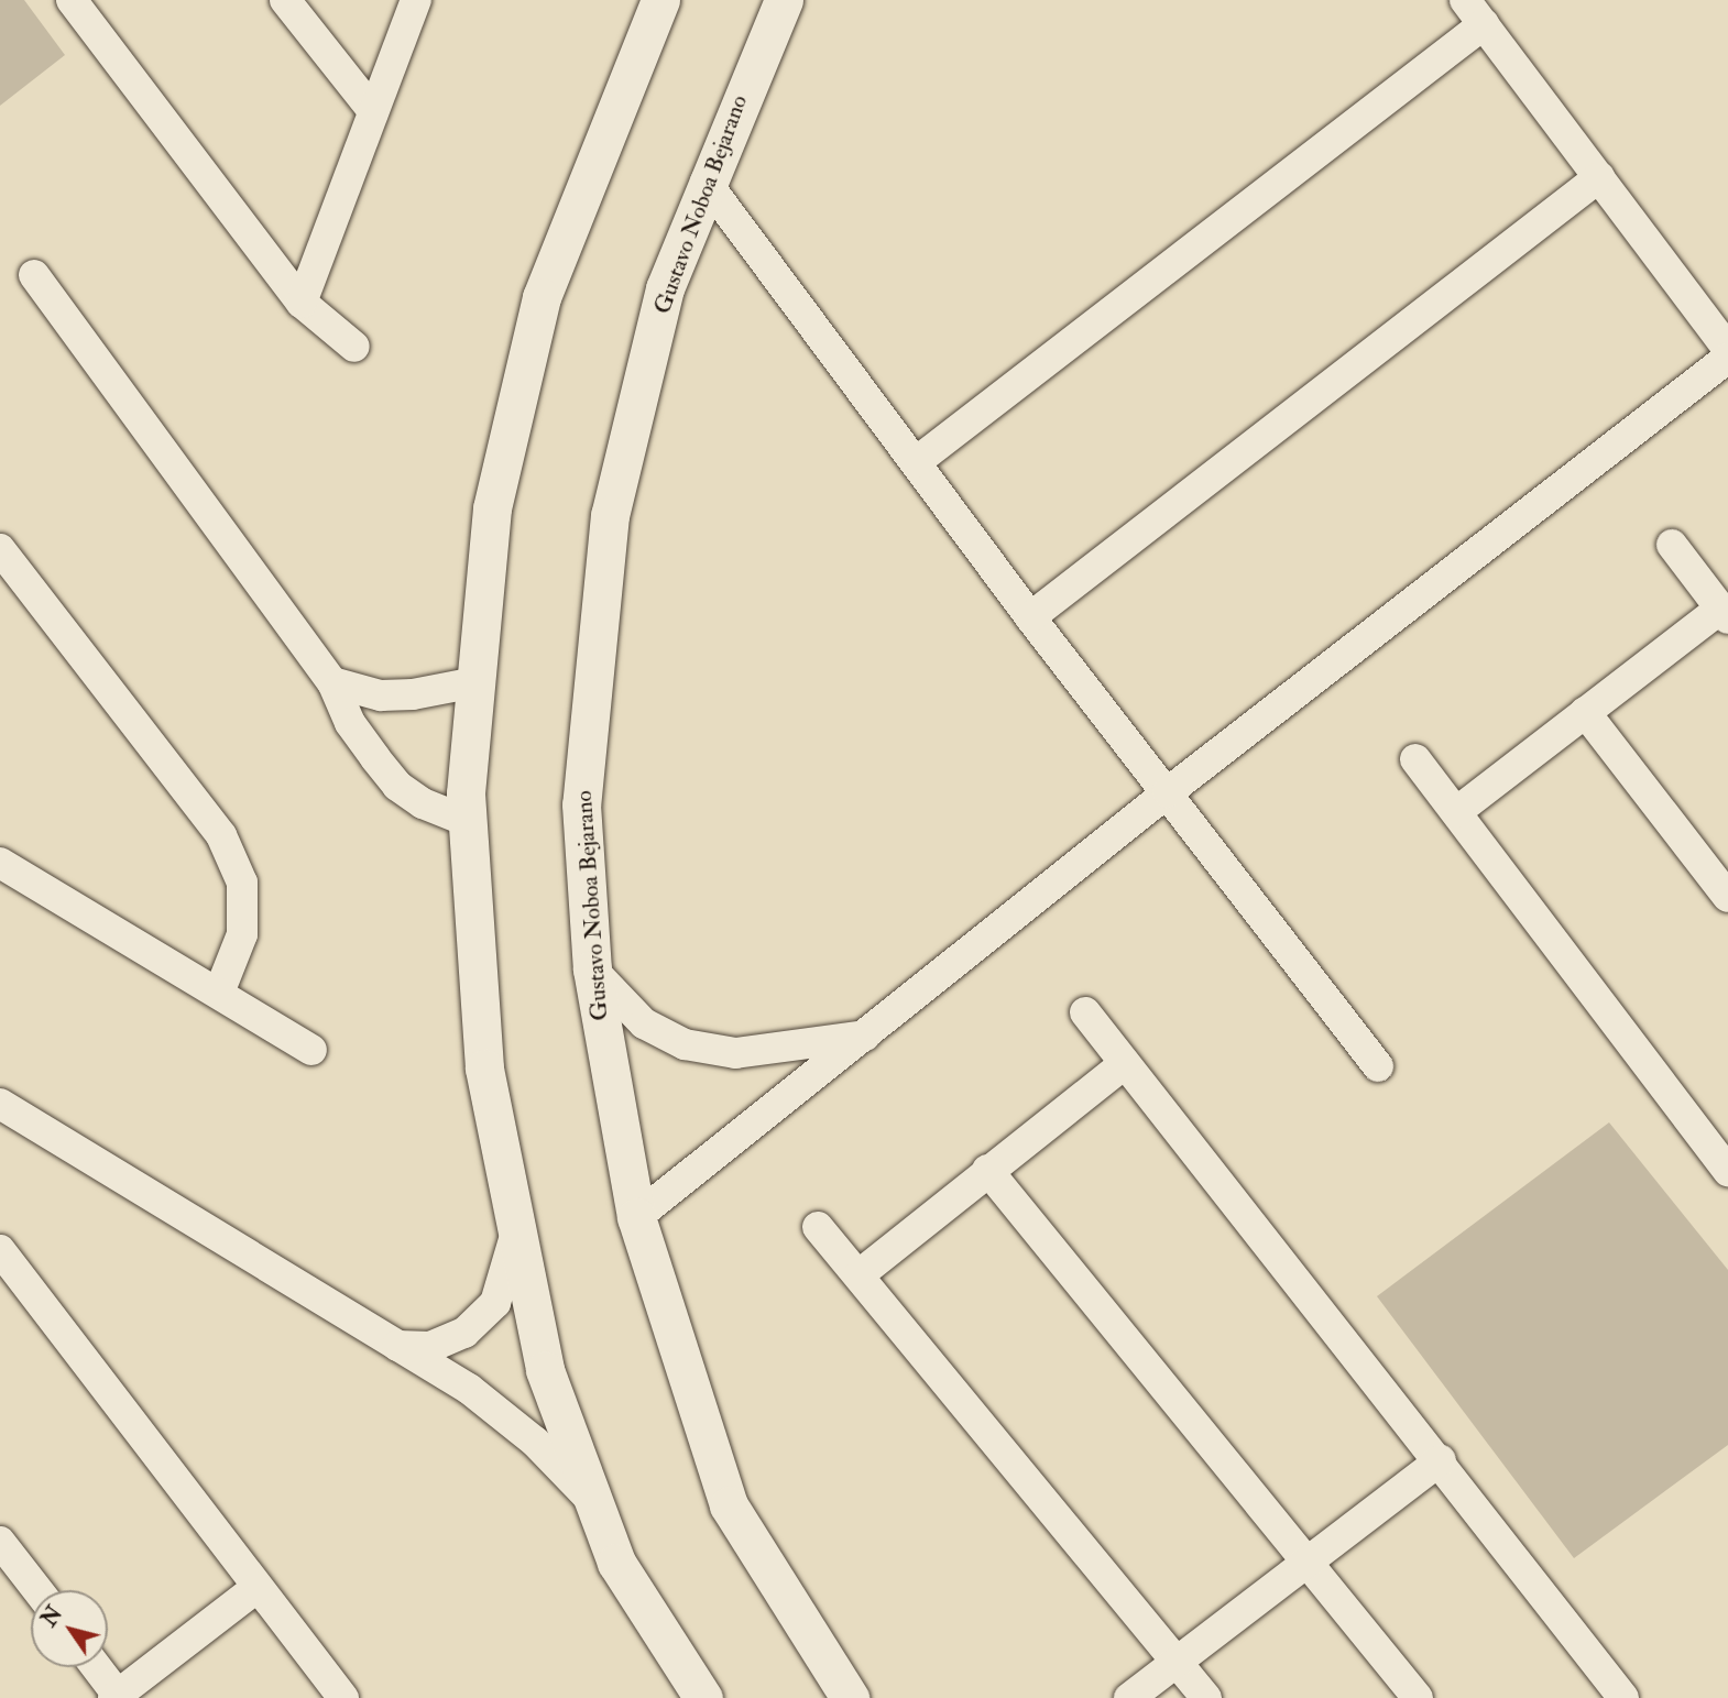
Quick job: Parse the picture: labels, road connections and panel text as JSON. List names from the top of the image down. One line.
{"streets":{"street":["Gustavo Noboa Bejarano"]},"north":"top left"}
